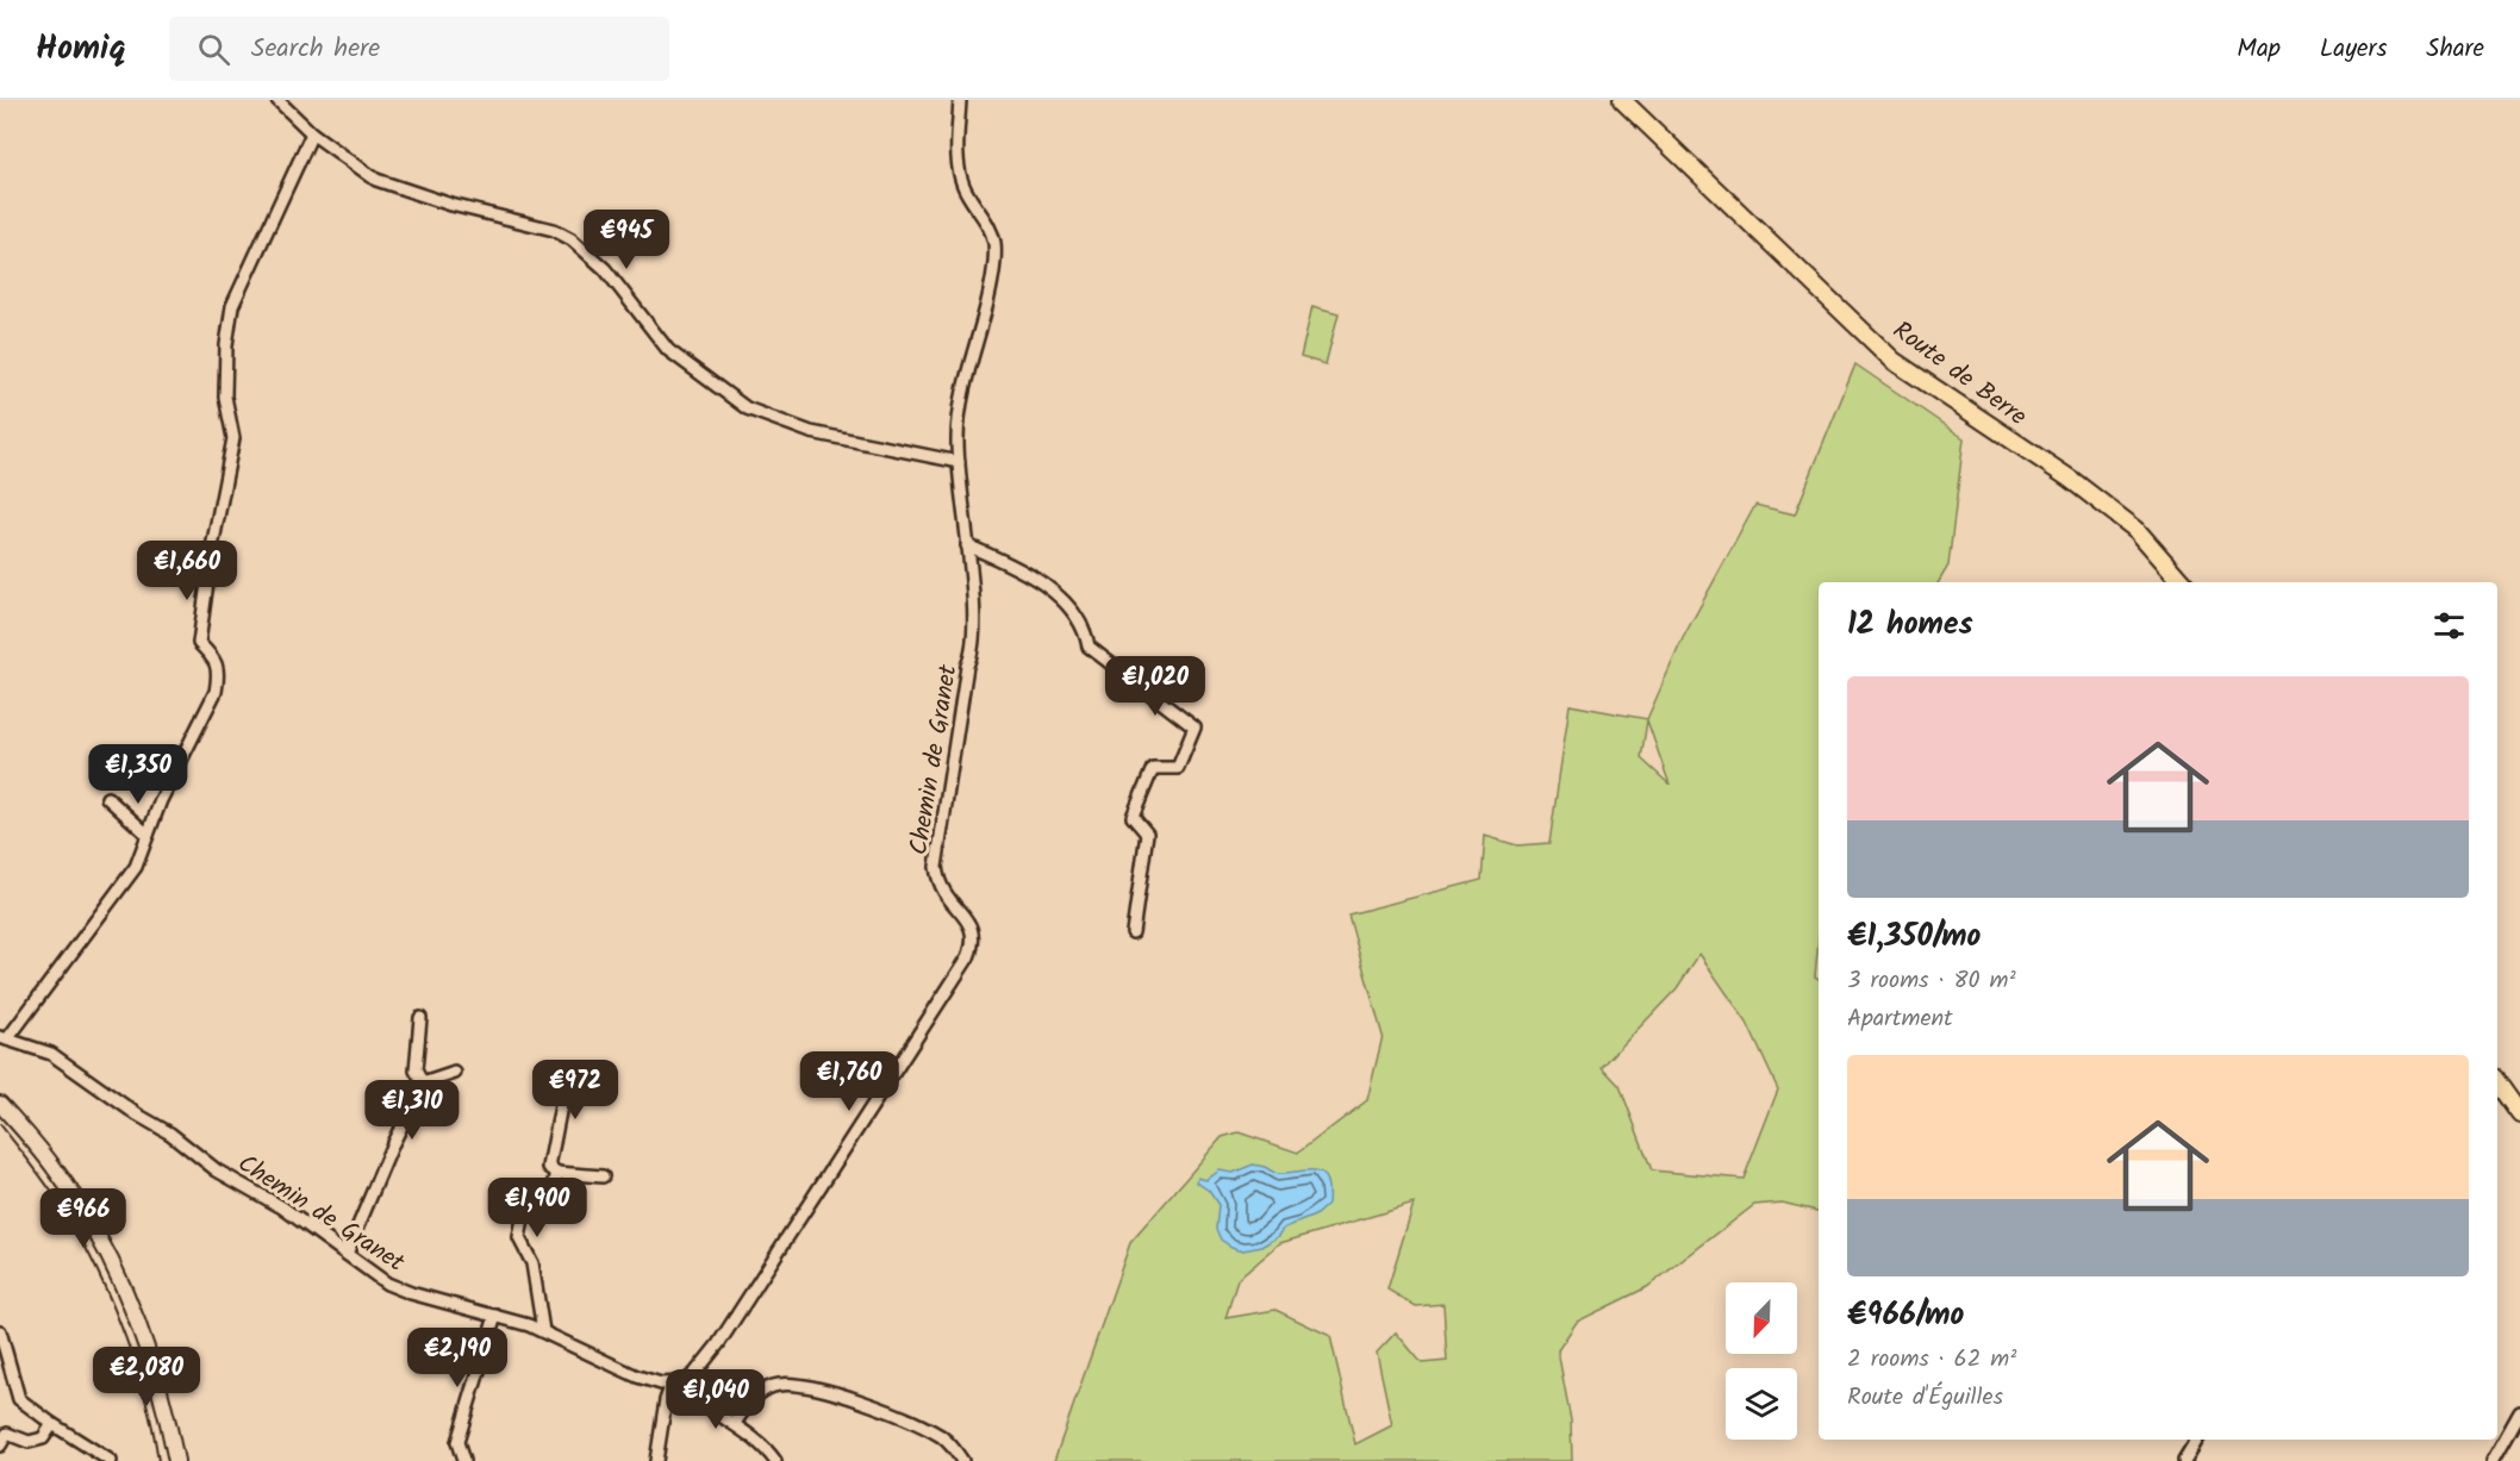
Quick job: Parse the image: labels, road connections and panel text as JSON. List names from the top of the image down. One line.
{"streets":{"main road":["Route de Berre"],"street":["Chemin de Granet"]},"north":"bottom left","page":{"header":"Homiq","search":"Search here","nav":["Map","Layers","Share"],"price":["€945","€1,660","€1,020","€1,350","€1,760","€972","€1,310","€1,900","€966","€2,190","€2,080","€1,040"],"heading":"12 homes","list":[{"name":"€1,350/mo","note":"3 rooms · 80 m² · Apartment"},{"name":"€966/mo","note":"2 rooms · 62 m² · Route d'Éguilles"}]}}
